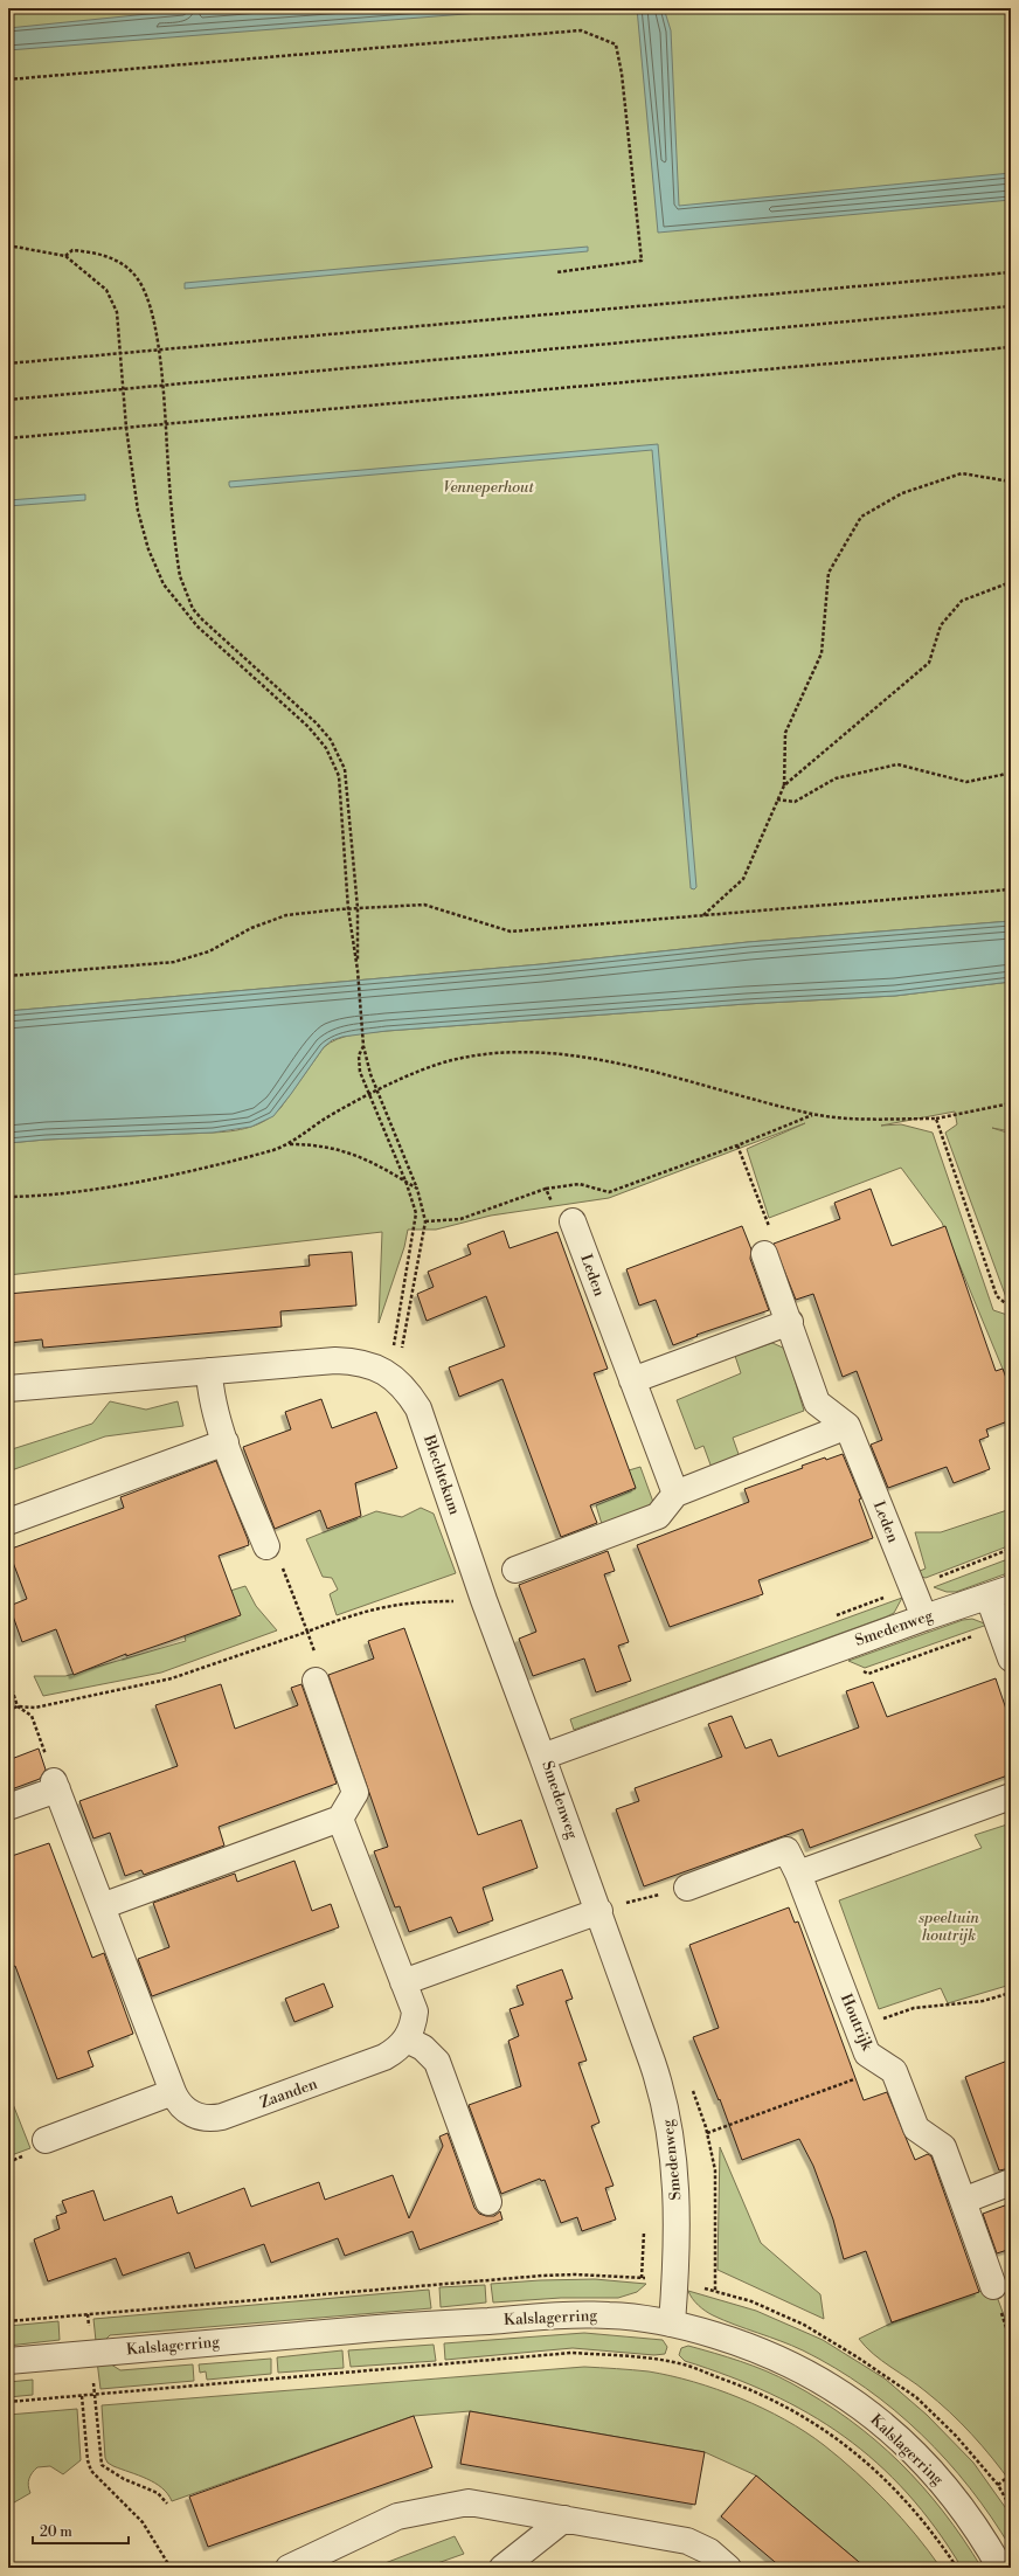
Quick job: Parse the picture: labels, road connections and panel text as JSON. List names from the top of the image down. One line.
{"streets":{"street":["Leden","Blechtekum","Smedenweg","Houtrijk","Zaanden","Kalslagerring"]},"crossings":[["Leden","Smedenweg"],["Blechtekum","Smedenweg"],["Smedenweg","Kalslagerring"]],"parks":["Venneperhout","speeltuin houtrijk"],"scale_bar":"20 m"}
